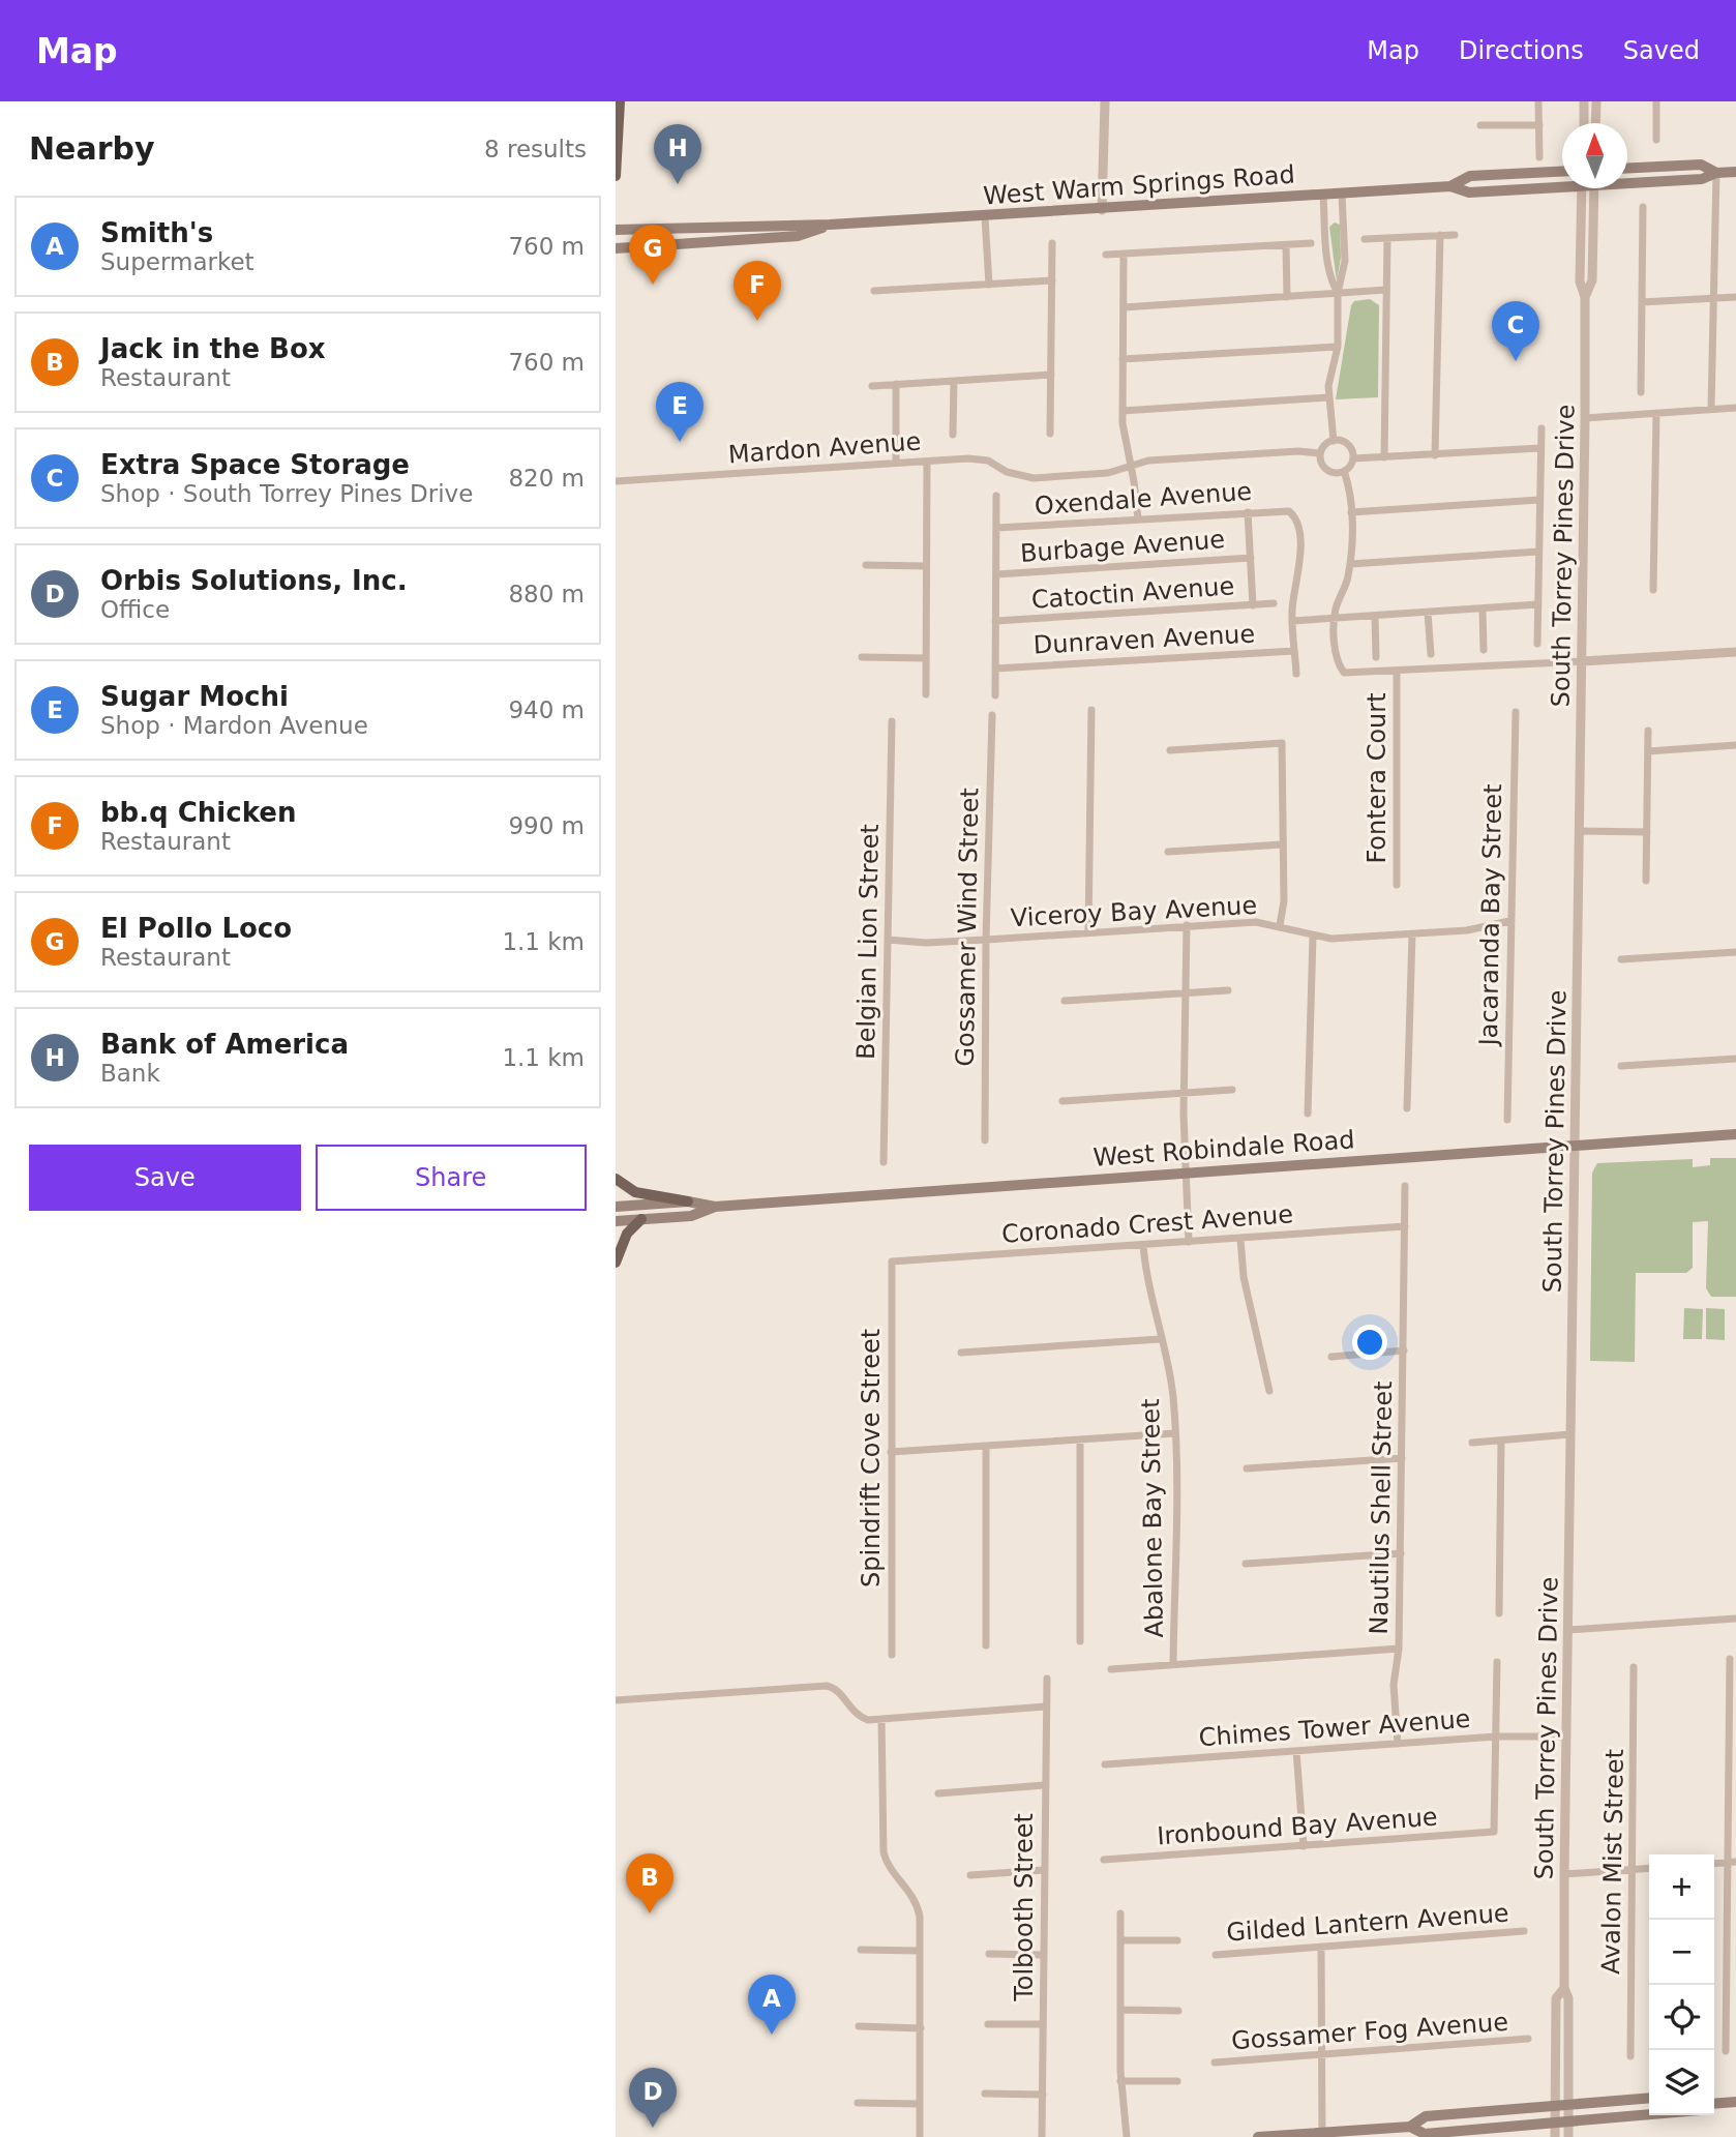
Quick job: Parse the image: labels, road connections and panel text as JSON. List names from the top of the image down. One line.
{"streets":{"main road":["West Warm Springs Road","West Robindale Road"],"street":["Mardon Avenue","Oxendale Avenue","Burbage Avenue","South Torrey Pines Drive","Catoctin Avenue","Dunraven Avenue","Fontera Court","Viceroy Bay Avenue","Jacaranda Bay Street","Gossamer Wind Street","Belgian Lion Street","Coronado Crest Avenue","Spindrift Cove Street","Nautilus Shell Street","Abalone Bay Street","Chimes Tower Avenue","Ironbound Bay Avenue","Avalon Mist Street","Tolbooth Street","Gilded Lantern Avenue","Gossamer Fog Avenue"]},"crossings":[["South Torrey Pines Drive","West Robindale Road"],["South Torrey Pines Drive","Chimes Tower Avenue"],["Viceroy Bay Avenue","Jacaranda Bay Street"],["Viceroy Bay Avenue","Gossamer Wind Street"],["Viceroy Bay Avenue","Belgian Lion Street"],["Coronado Crest Avenue","Spindrift Cove Street"],["Coronado Crest Avenue","Nautilus Shell Street"],["Coronado Crest Avenue","Abalone Bay Street"],["Nautilus Shell Street","Chimes Tower Avenue"],["Chimes Tower Avenue","Ironbound Bay Avenue"]],"north":"top","page":{"header":"Map","nav":["Map","Directions","Saved"],"heading":["Nearby","8 results"],"pins":["H","G","F","C","E","B","A","D"],"list":[{"mark":"A","name":"Smith's","note":"Supermarket","value":"760 m"},{"mark":"B","name":"Jack in the Box","note":"Restaurant","value":"760 m"},{"mark":"C","name":"Extra Space Storage","note":"Shop · South Torrey Pines Drive","value":"820 m"},{"mark":"D","name":"Orbis Solutions, Inc.","note":"Office","value":"880 m"},{"mark":"E","name":"Sugar Mochi","note":"Shop · Mardon Avenue","value":"940 m"},{"mark":"F","name":"bb.q Chicken","note":"Restaurant","value":"990 m"},{"mark":"G","name":"El Pollo Loco","note":"Restaurant","value":"1.1 km"},{"mark":"H","name":"Bank of America","note":"Bank","value":"1.1 km"}],"buttons":["Save","Share"],"map_buttons":["+","−"]}}
